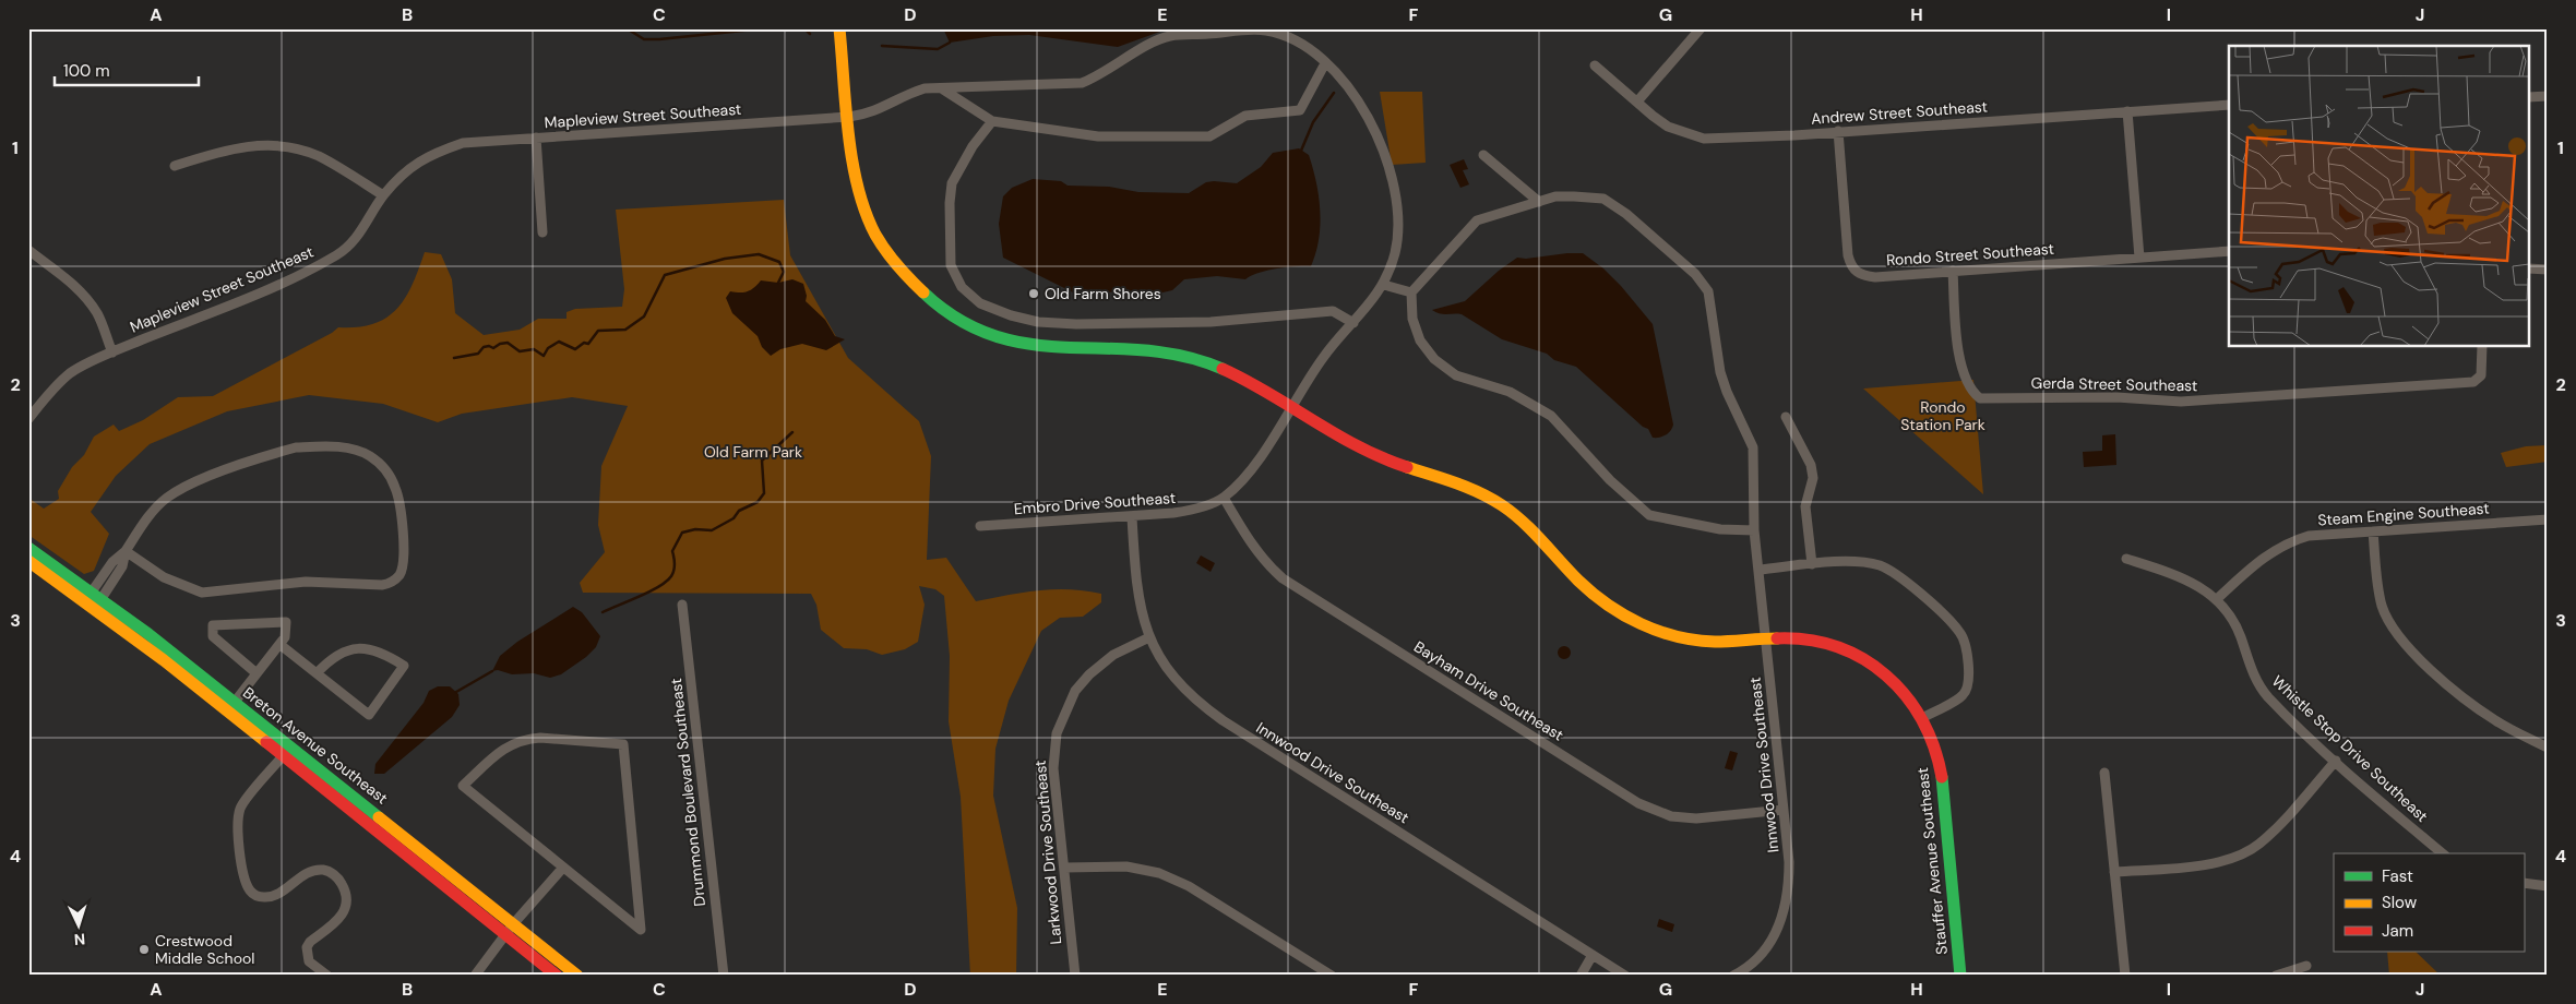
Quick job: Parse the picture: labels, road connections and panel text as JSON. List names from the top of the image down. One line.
{"streets":{"street":["Andrew Street Southeast","Mapleview Street Southeast","Rondo Street Southeast","Gerda Street Southeast","Embro Drive Southeast","Steam Engine Southeast","Bayham Drive Southeast","Breton Avenue Southeast","Whistle Stop Drive Southeast","Innwood Drive Southeast","Drummond Boulevard Southeast","Larkwood Drive Southeast","Stauffer Avenue Southeast"]},"crossings":[["Andrew Street Southeast","Rondo Street Southeast"],["Mapleview Street Southeast","Embro Drive Southeast"],["Mapleview Street Southeast","Stauffer Avenue Southeast"],["Rondo Street Southeast","Gerda Street Southeast"],["Embro Drive Southeast","Bayham Drive Southeast"],["Embro Drive Southeast","Innwood Drive Southeast"],["Embro Drive Southeast","Stauffer Avenue Southeast"],["Steam Engine Southeast","Whistle Stop Drive Southeast"],["Bayham Drive Southeast","Innwood Drive Southeast"],["Innwood Drive Southeast","Larkwood Drive Southeast"],["Innwood Drive Southeast","Stauffer Avenue Southeast"]],"parks":["Rondo Station Park","Old Farm Park"],"places":["Old Farm Shores","Crestwood Middle School"],"legend":["Fast","Slow","Jam"],"scale_bar":"100 m","north":"bottom","grid":{"columns":["A","B","C","D","E","F","G","H","I","J"],"rows":["1","2","3","4"]}}
